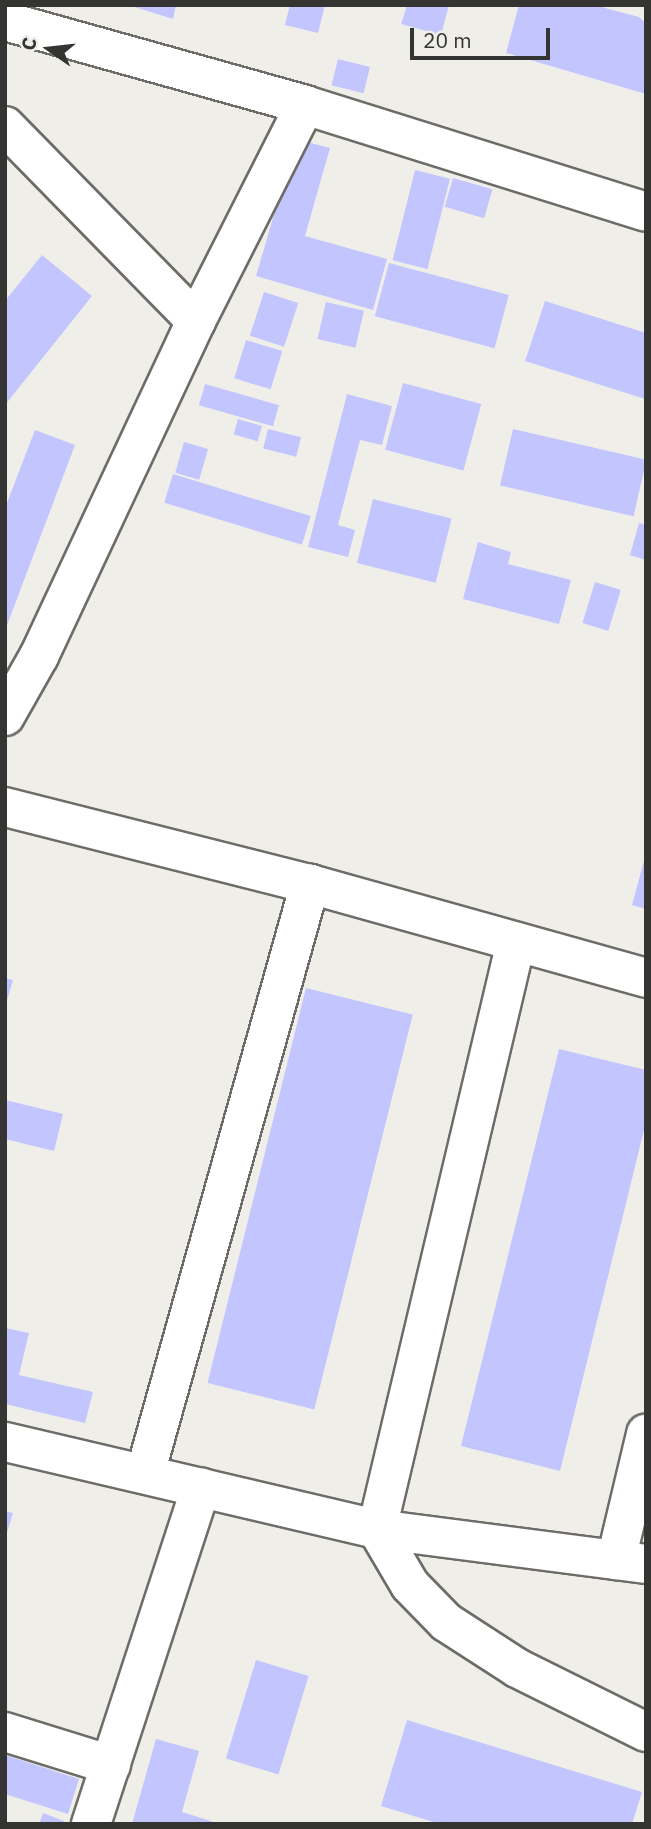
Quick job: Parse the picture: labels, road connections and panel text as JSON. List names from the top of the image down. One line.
{"scale_bar":"20 m","north":"left"}
